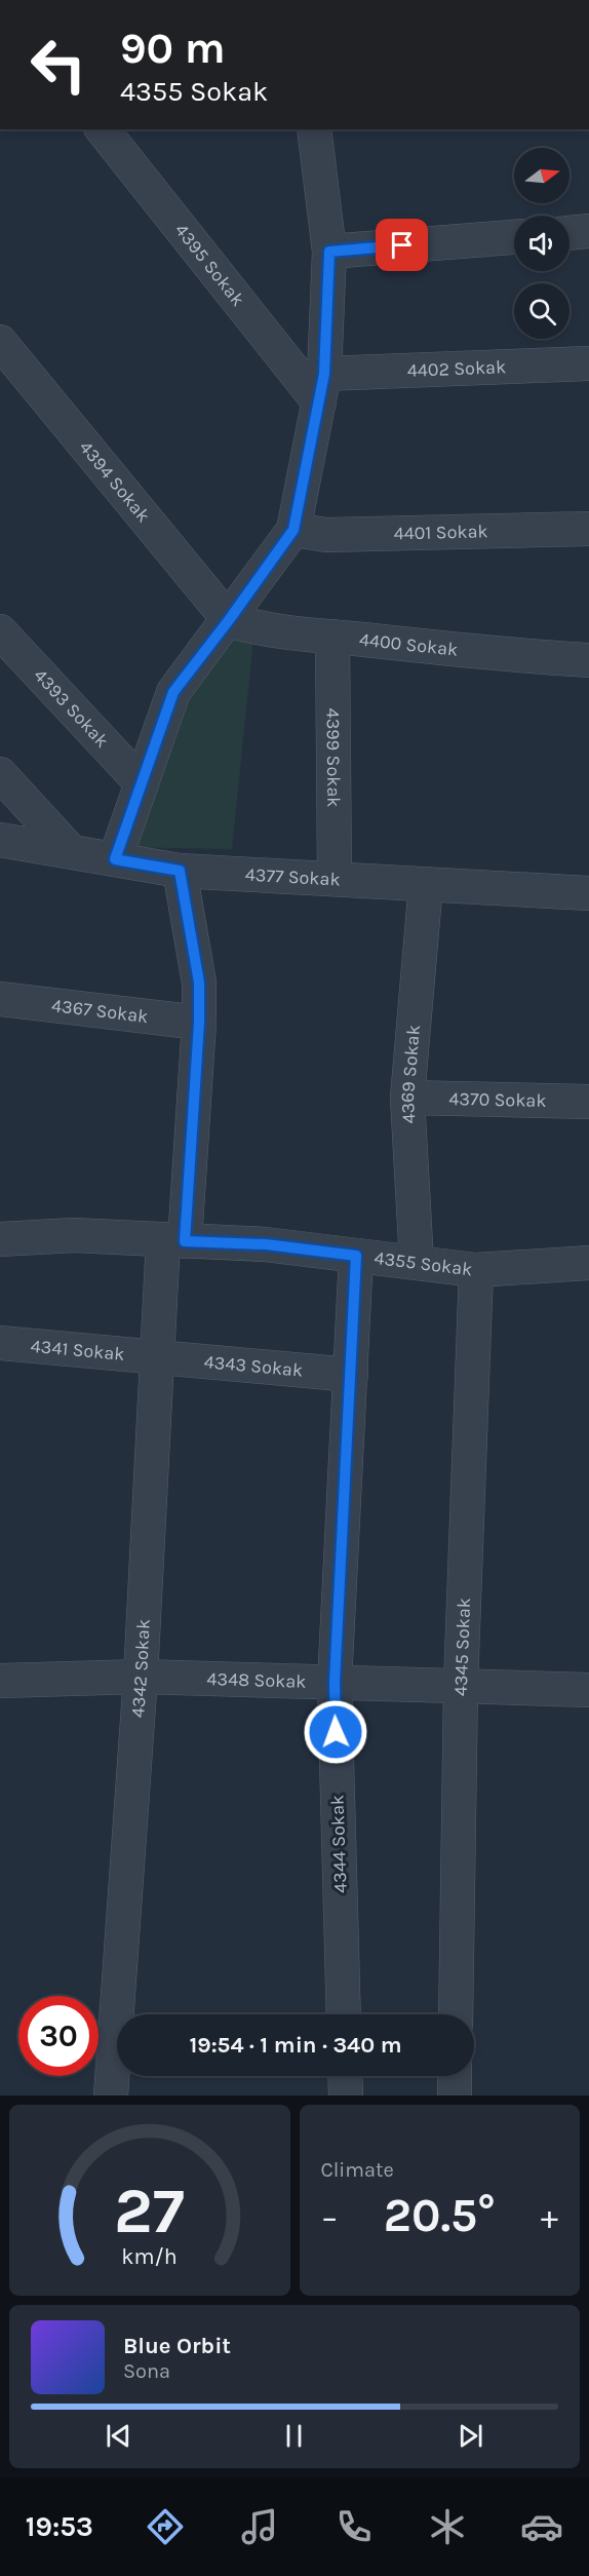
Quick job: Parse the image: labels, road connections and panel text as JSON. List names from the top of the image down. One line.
{"streets":{"street":["4395 Sokak","4402 Sokak","4394 Sokak","4401 Sokak","4400 Sokak","4393 Sokak","4399 Sokak","4377 Sokak","4367 Sokak","4369 Sokak","4370 Sokak","4355 Sokak","4341 Sokak","4343 Sokak","4345 Sokak","4342 Sokak","4348 Sokak","4344 Sokak"]},"crossings":[["4395 Sokak","4402 Sokak"],["4394 Sokak","4400 Sokak"],["4400 Sokak","4399 Sokak"],["4399 Sokak","4377 Sokak"],["4377 Sokak","4369 Sokak"],["4377 Sokak","4342 Sokak"],["4367 Sokak","4342 Sokak"],["4369 Sokak","4370 Sokak"],["4369 Sokak","4355 Sokak"],["4355 Sokak","4345 Sokak"],["4355 Sokak","4342 Sokak"],["4355 Sokak","4344 Sokak"],["4341 Sokak","4343 Sokak"],["4341 Sokak","4342 Sokak"],["4343 Sokak","4342 Sokak"],["4343 Sokak","4344 Sokak"],["4345 Sokak","4348 Sokak"],["4342 Sokak","4348 Sokak"],["4348 Sokak","4344 Sokak"]],"north":"right","page":{"turn":["90 m","4355 Sokak"],"limit":"30","trip":"19:54 · 1 min · 340 m","tile":"Climate","heat":["−","20.5°","+"],"song":["Blue Orbit","Sona"],"tabs":"19:53","gauge":["27","km/h"]}}
